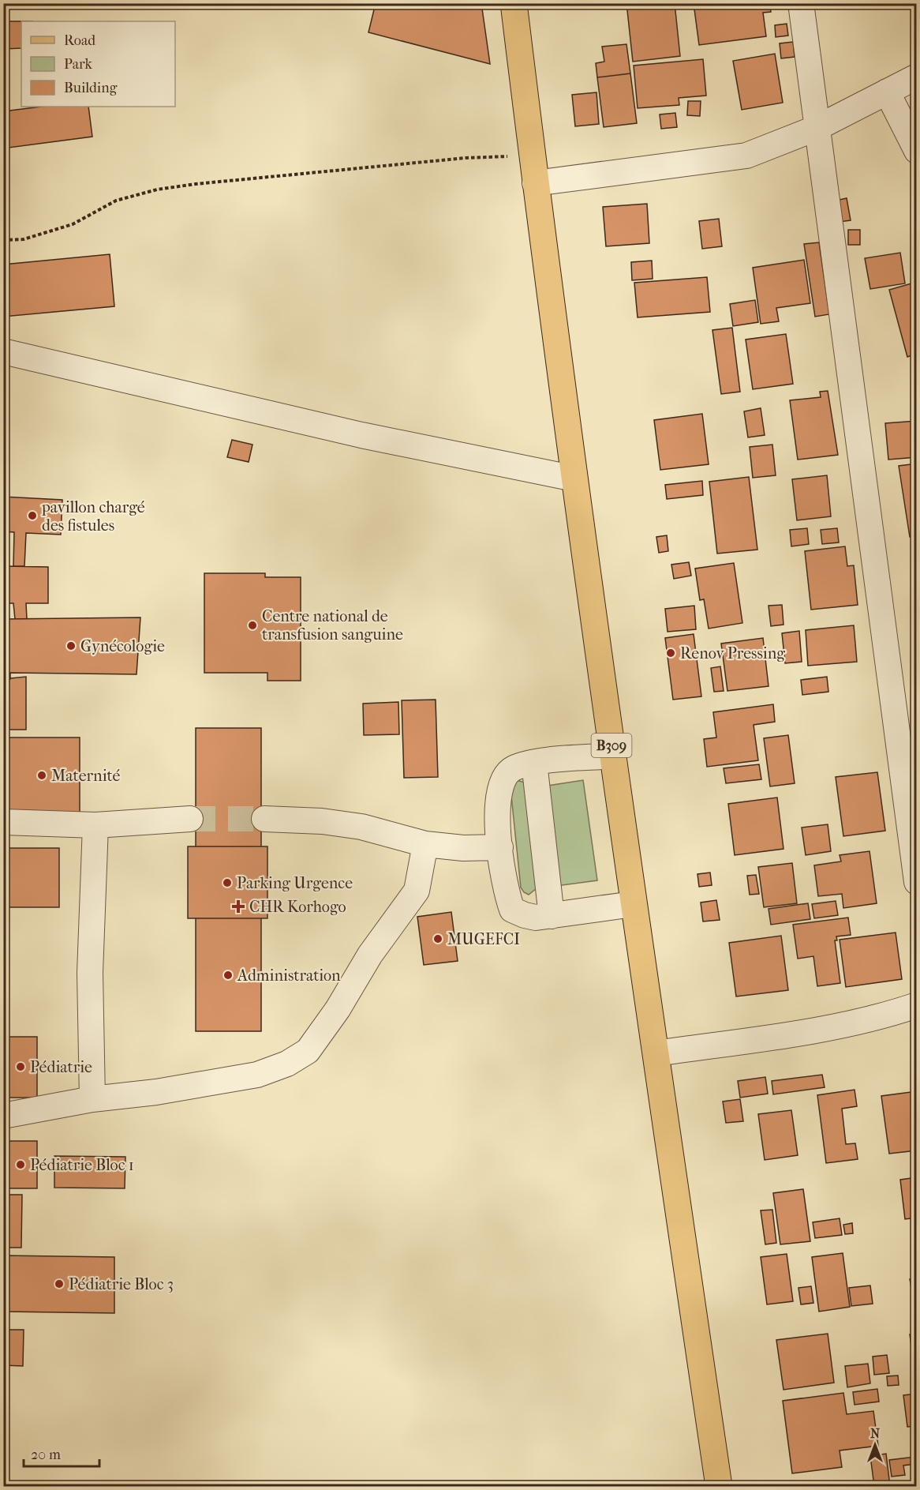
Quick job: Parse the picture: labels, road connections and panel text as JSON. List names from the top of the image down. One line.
{"streets":{"main road":["B309"]},"places":{"other":["pavillon chargé des fistules","Centre national de transfusion sanguine","Gynécologie","Renov Pressing","Maternité","Parking Urgence","MUGEFCI","Administration","Pédiatrie","Pédiatrie Bloc 1","Pédiatrie Bloc 3"],"health":["CHR Korhogo"]},"legend":["Road","Park","Building"],"scale_bar":"20 m","north":"top"}
